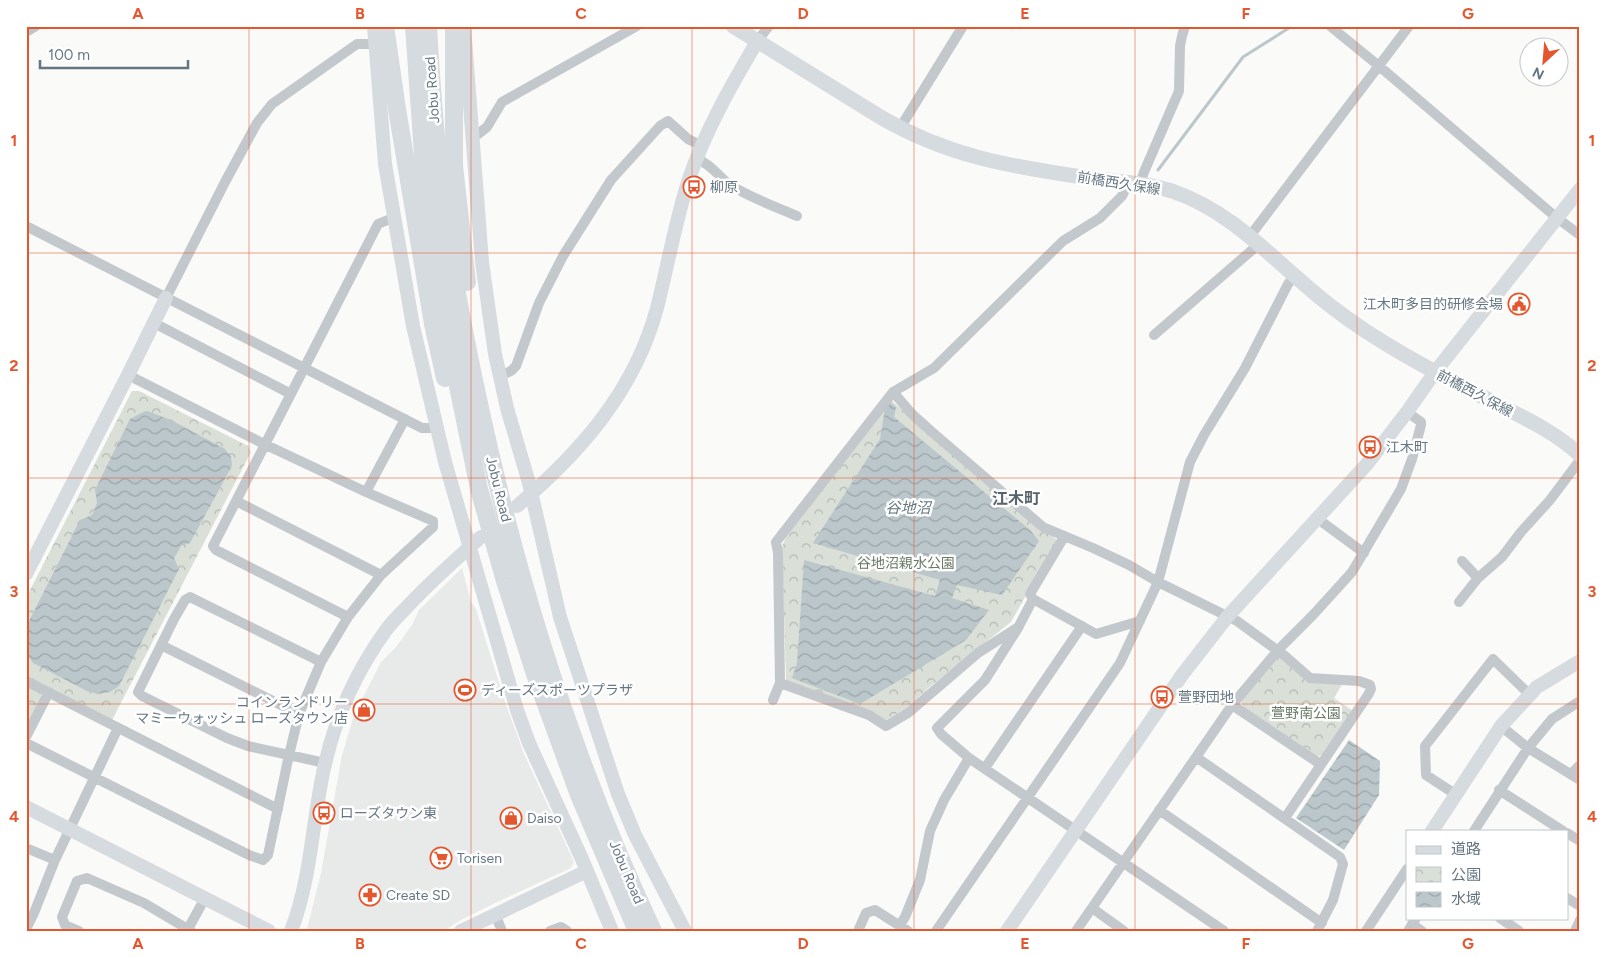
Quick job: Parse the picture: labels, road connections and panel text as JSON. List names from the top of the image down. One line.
{"streets":{"highway":["Jobu Road"],"main road":["前橋西久保線"]},"districts":["江木町"],"water":["谷地沼"],"parks":["谷地沼親水公園","萱野南公園"],"places":{"bus stop":["柳原","江木町","萱野団地","ローズタウン東"],"public building":["江木町多目的研修会場"],"sports":["ディーズスポーツプラザ"],"shop":["コインランドリー マミーウォッシュ ローズタウン店","Daiso"],"supermarket":["Torisen"],"pharmacy":["Create SD"]},"legend":["道路","公園","水域"],"scale_bar":"100 m","north":"bottom left","grid":{"columns":["A","B","C","D","E","F","G"],"rows":["1","2","3","4"]}}
